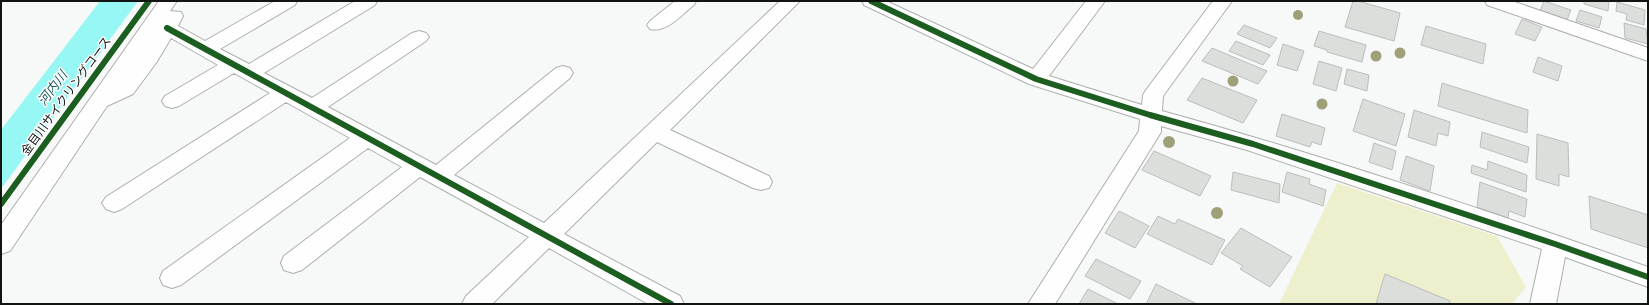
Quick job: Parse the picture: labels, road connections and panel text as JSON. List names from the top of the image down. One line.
{"streets":{"cycle path":["金目川サイクリングコース"]},"water":["河内川"]}
